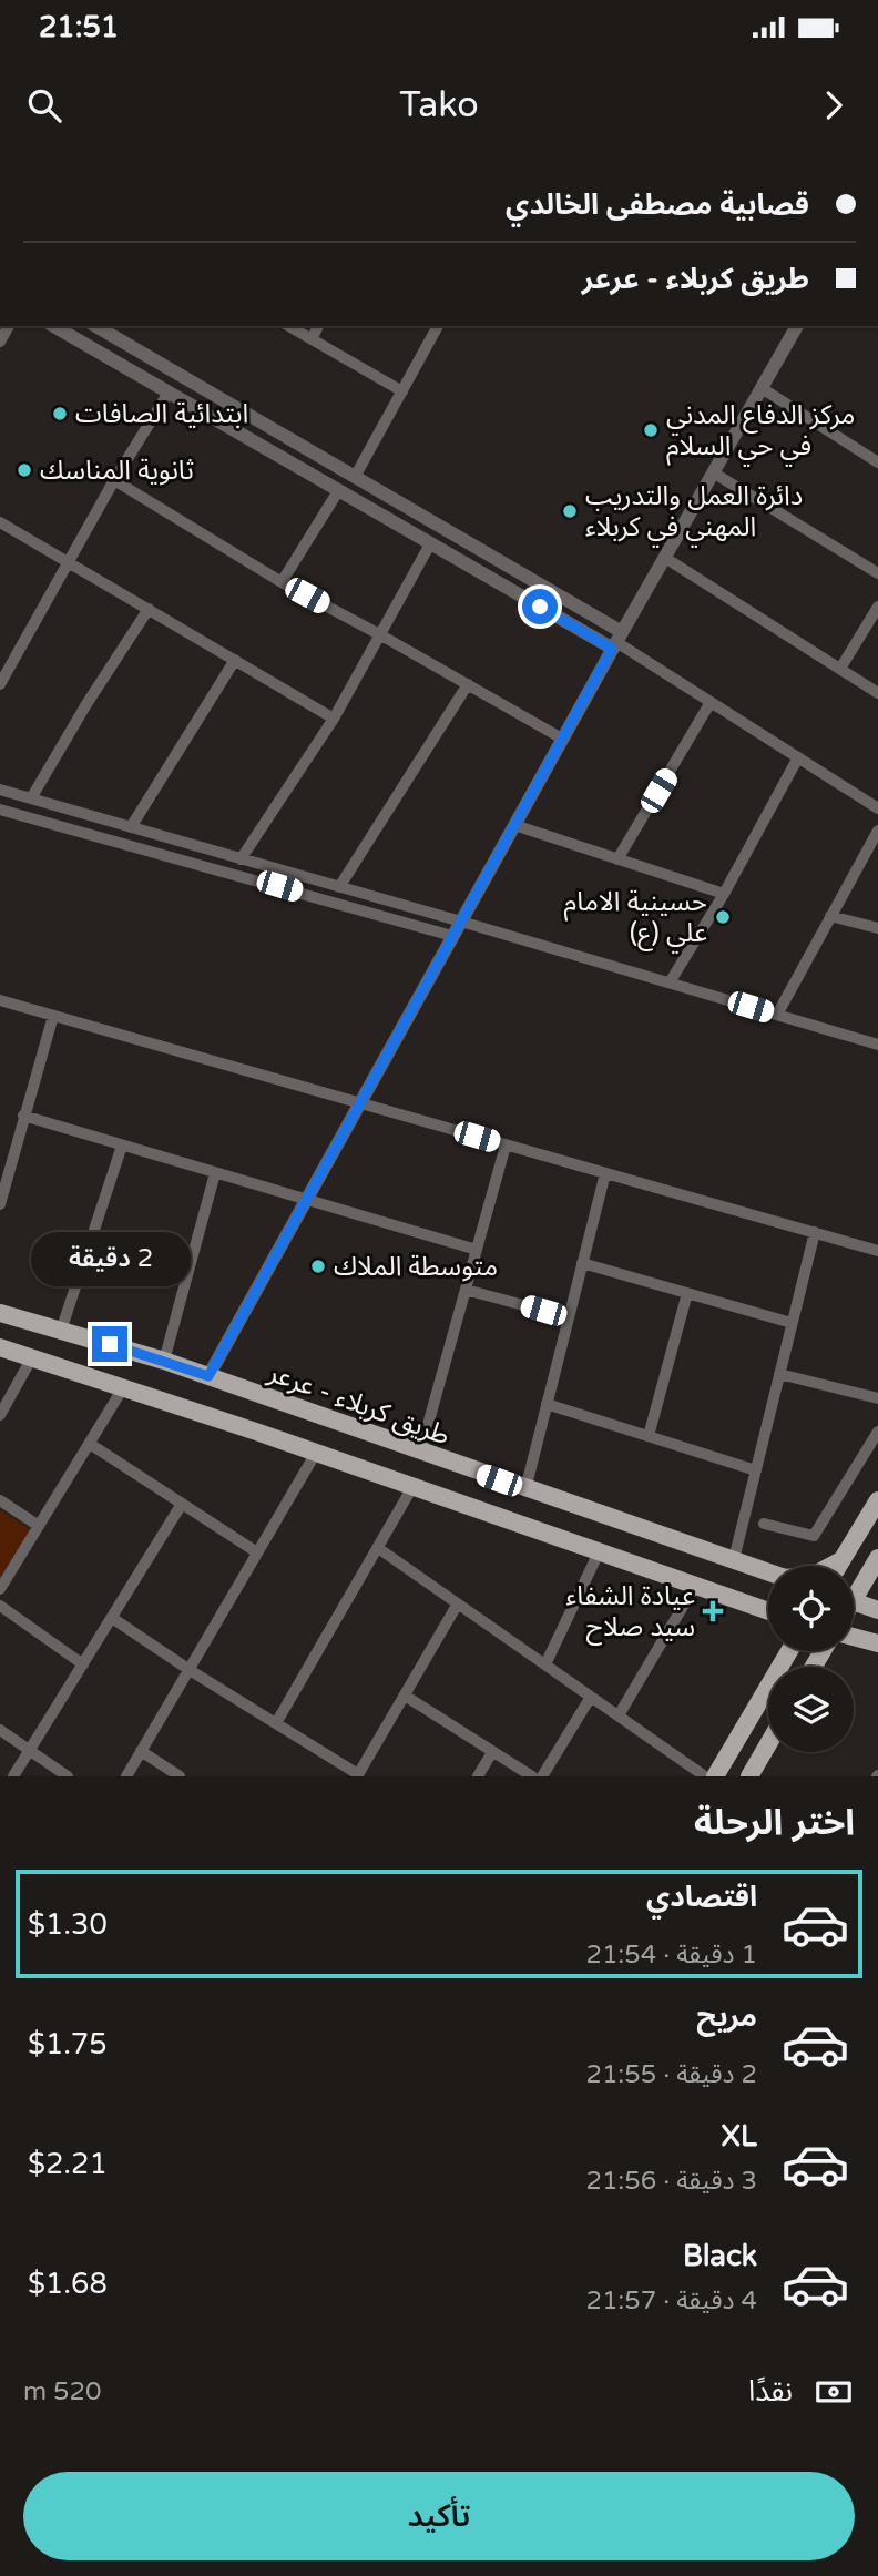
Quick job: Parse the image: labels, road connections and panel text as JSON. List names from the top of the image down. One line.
{"streets":{"main road":["طريق كربلاء - عرعر"]},"places":{"other":["ابتدائية الصافات","مركز الدفاع المدني في حي السلام","ثانوية المناسك","دائرة العمل والتدريب المهني في كربلاء","حسينية الامام علي (ع)","متوسطة الملاك"],"health":["عيادة الشفاء سيد صلاح"]},"page":{"status":"21:51","header":"Tako","banner":["قصابية مصطفى الخالدي","طريق كربلاء - عرعر"],"bubble":"2 دقيقة","heading":"اختر الرحلة","list":[{"name":"اقتصادي","note":"1 دقيقة · 21:54","value":"$1.30"},{"name":"مريح","note":"2 دقيقة · 21:55","value":"$1.75"},{"name":"XL","note":"3 دقيقة · 21:56","value":"$2.21"},{"name":"Black","note":"4 دقيقة · 21:57","value":"$1.68"}],"pay":["نقدًا","520 m"],"buttons":"تأكيد"}}
